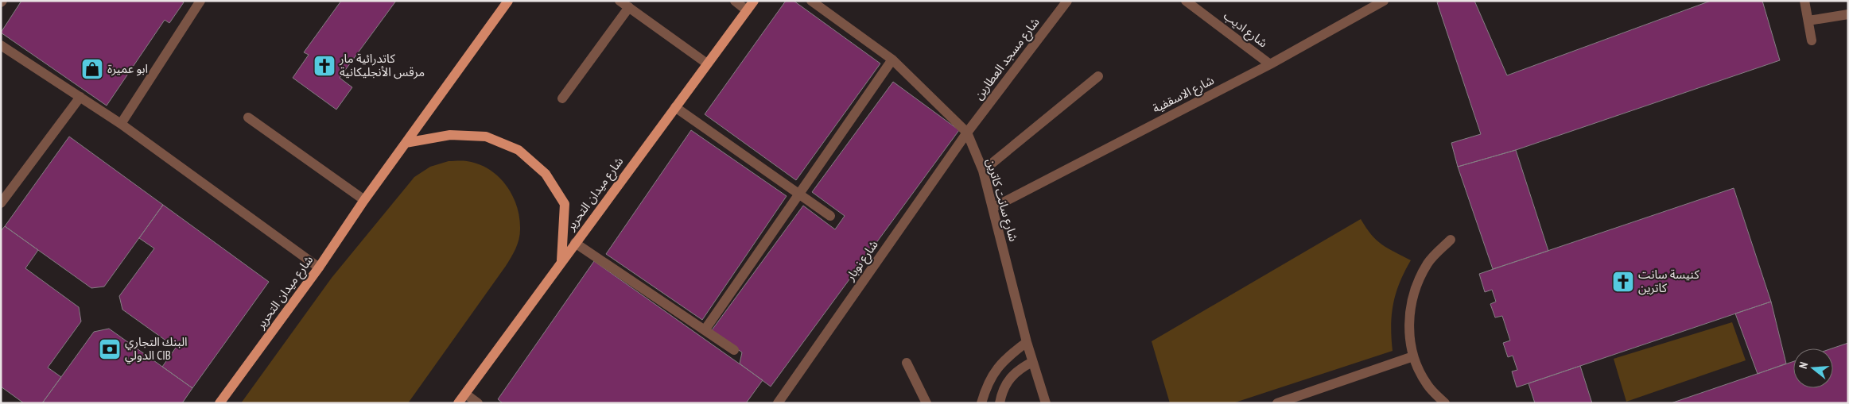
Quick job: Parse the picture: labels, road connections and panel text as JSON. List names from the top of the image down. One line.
{"streets":{"main road":["شارع ميدان التحرير"],"street":["شارع اديب","شارع مسجد العطارين","شارع الاسقفية","شارع سانت كاترين","شارع نوبار"]},"crossings":[["شارع اديب","شارع الاسقفية"],["شارع مسجد العطارين","شارع سانت كاترين"],["شارع مسجد العطارين","شارع نوبار"],["شارع الاسقفية","شارع سانت كاترين"],["شارع سانت كاترين","شارع نوبار"]],"places":{"church":["كاتدرائية مار مرقس الأنجليكانية","كنيسة سانت كاترين"],"shop":["ابو عميرة"],"bank":["البنك التجاري الدولي CIB"]},"north":"left"}
